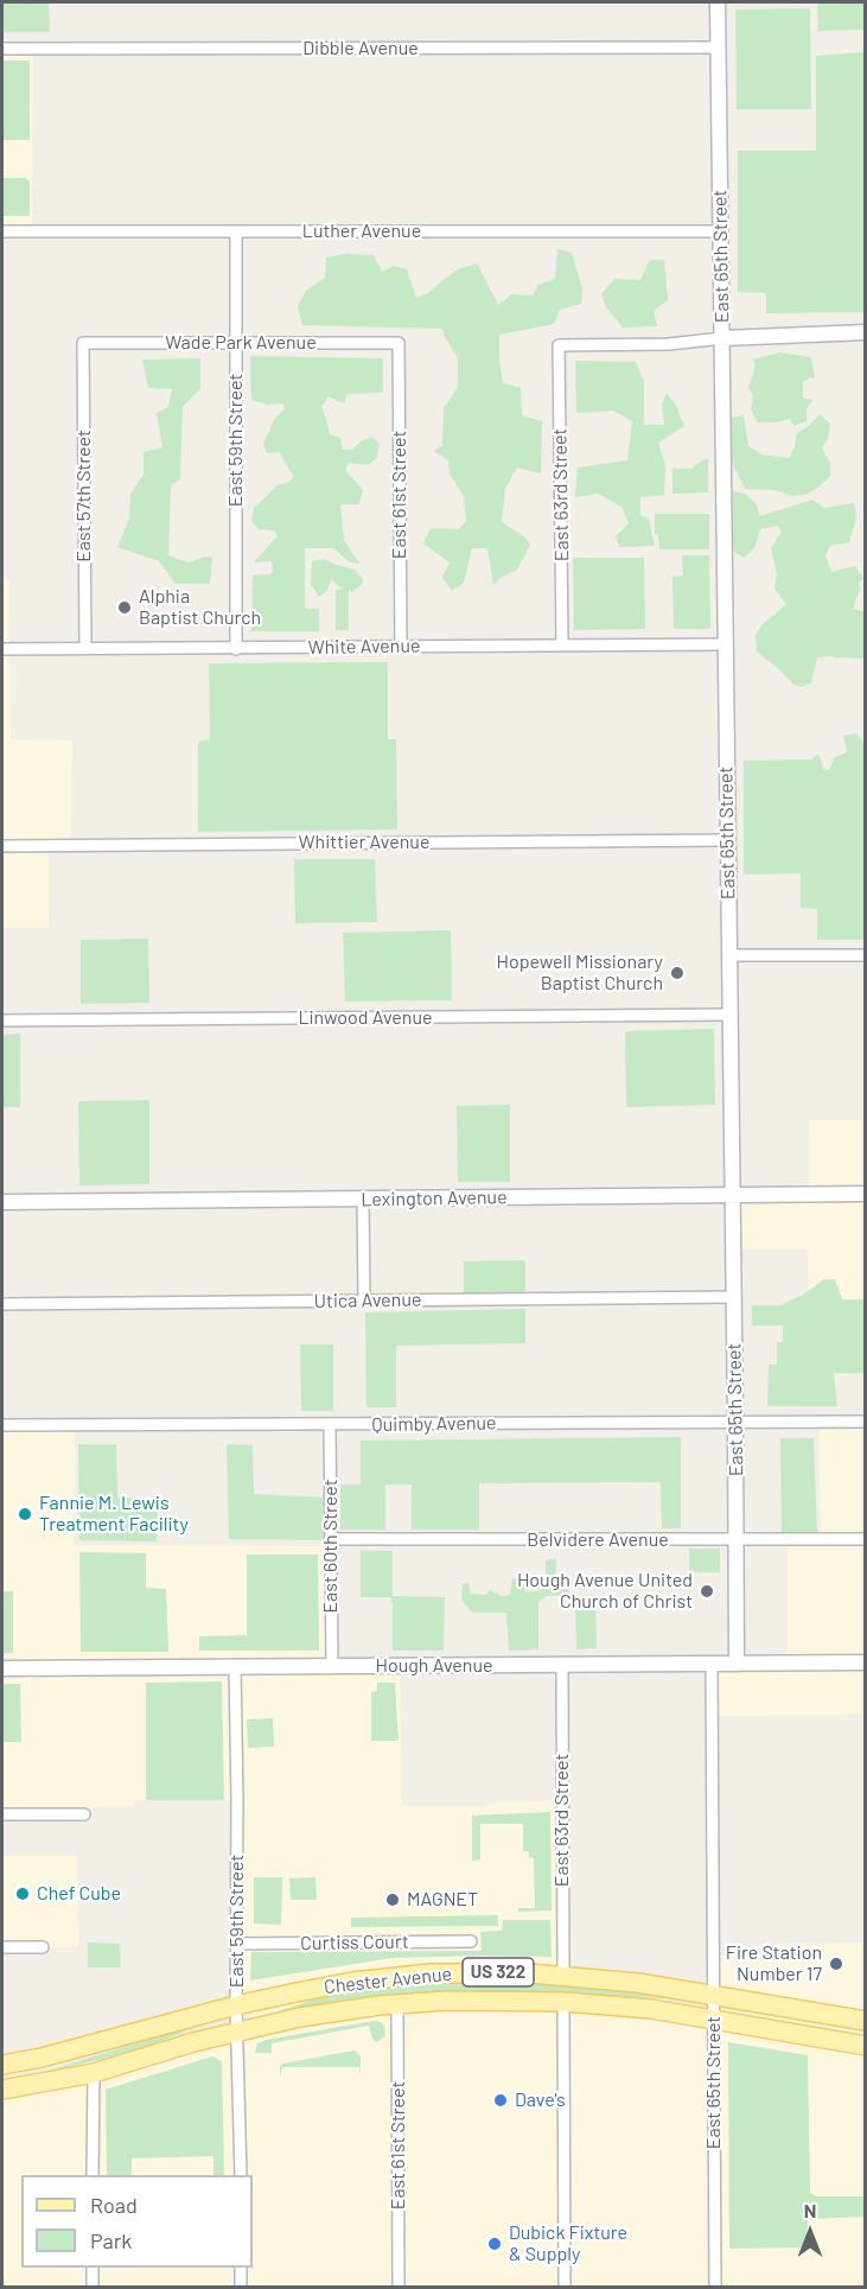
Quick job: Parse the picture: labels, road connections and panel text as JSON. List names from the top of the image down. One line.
{"streets":{"main road":["US 322","Chester Avenue"],"street":["Dibble Avenue","Luther Avenue","East 65th Street","Wade Park Avenue","East 59th Street","East 61st Street","East 63rd Street","East 57th Street","White Avenue","Whittier Avenue","Linwood Avenue","Lexington Avenue","Utica Avenue","Quimby Avenue","Belvidere Avenue","East 60th Street","Hough Avenue","Curtiss Court"]},"crossings":[["Dibble Avenue","East 65th Street"],["Luther Avenue","East 65th Street"],["Luther Avenue","East 59th Street"],["East 65th Street","East 63rd Street"],["East 65th Street","White Avenue"],["East 65th Street","Whittier Avenue"],["East 65th Street","Linwood Avenue"],["East 65th Street","Lexington Avenue"],["East 65th Street","Utica Avenue"],["East 65th Street","Quimby Avenue"],["East 65th Street","Belvidere Avenue"],["East 65th Street","Hough Avenue"],["East 65th Street","Chester Avenue"],["Wade Park Avenue","East 59th Street"],["Wade Park Avenue","East 61st Street"],["Wade Park Avenue","East 57th Street"],["East 59th Street","White Avenue"],["East 59th Street","Hough Avenue"],["East 59th Street","Curtiss Court"],["East 59th Street","Chester Avenue"],["East 61st Street","White Avenue"],["East 61st Street","Chester Avenue"],["East 63rd Street","White Avenue"],["East 63rd Street","Hough Avenue"],["East 63rd Street","Chester Avenue"],["East 57th Street","White Avenue"],["Quimby Avenue","East 60th Street"],["Belvidere Avenue","East 60th Street"],["East 60th Street","Hough Avenue"]],"places":["Alphia Baptist Church","Hopewell Missionary Baptist Church","Fannie M. Lewis Treatment Facility","Hough Avenue United Church of Christ","Chef Cube","MAGNET","Fire Station Number 17","Dave's","Dubick Fixture & Supply"],"legend":["Road","Park"],"north":"top"}
